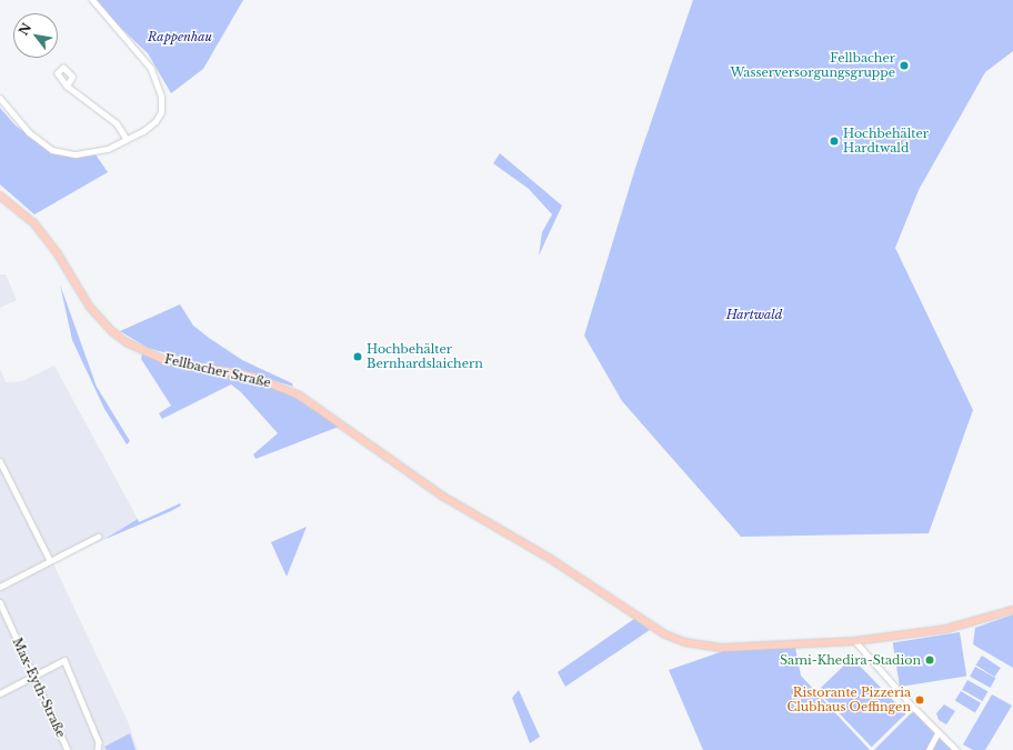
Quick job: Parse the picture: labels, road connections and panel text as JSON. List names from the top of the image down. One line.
{"streets":{"main road":["Fellbacher Straße"],"street":["Max-Eyth-Straße"]},"parks":["Rappenhau","Hartwald"],"places":["Fellbacher Wasserversorgungsgruppe","Hochbehälter Hardtwald","Hochbehälter Bernhardslaichern","Sami-Khedira-Stadion","Ristorante Pizzeria Clubhaus Oeffingen"],"north":"top left"}
